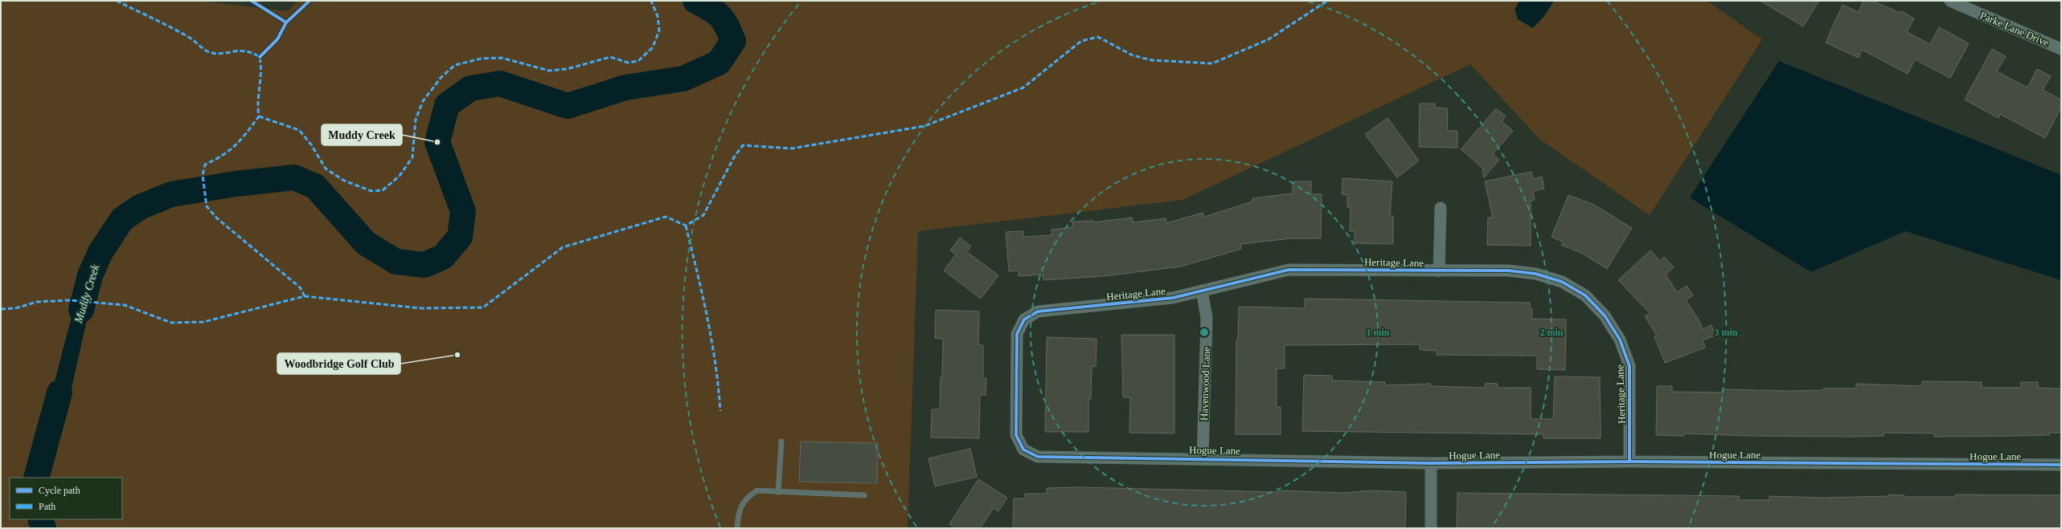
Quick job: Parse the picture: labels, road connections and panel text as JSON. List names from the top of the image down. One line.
{"streets":{"street":["Parke Lane Drive","Heritage Lane","Havenwood Lane","Hogue Lane"]},"crossings":[["Heritage Lane","Havenwood Lane"],["Heritage Lane","Hogue Lane"],["Havenwood Lane","Hogue Lane"]],"water":["Muddy Creek"],"places":["Muddy Creek","Woodbridge Golf Club"],"legend":["Cycle path","Path"],"rings":["1 min","2 min","3 min"]}
